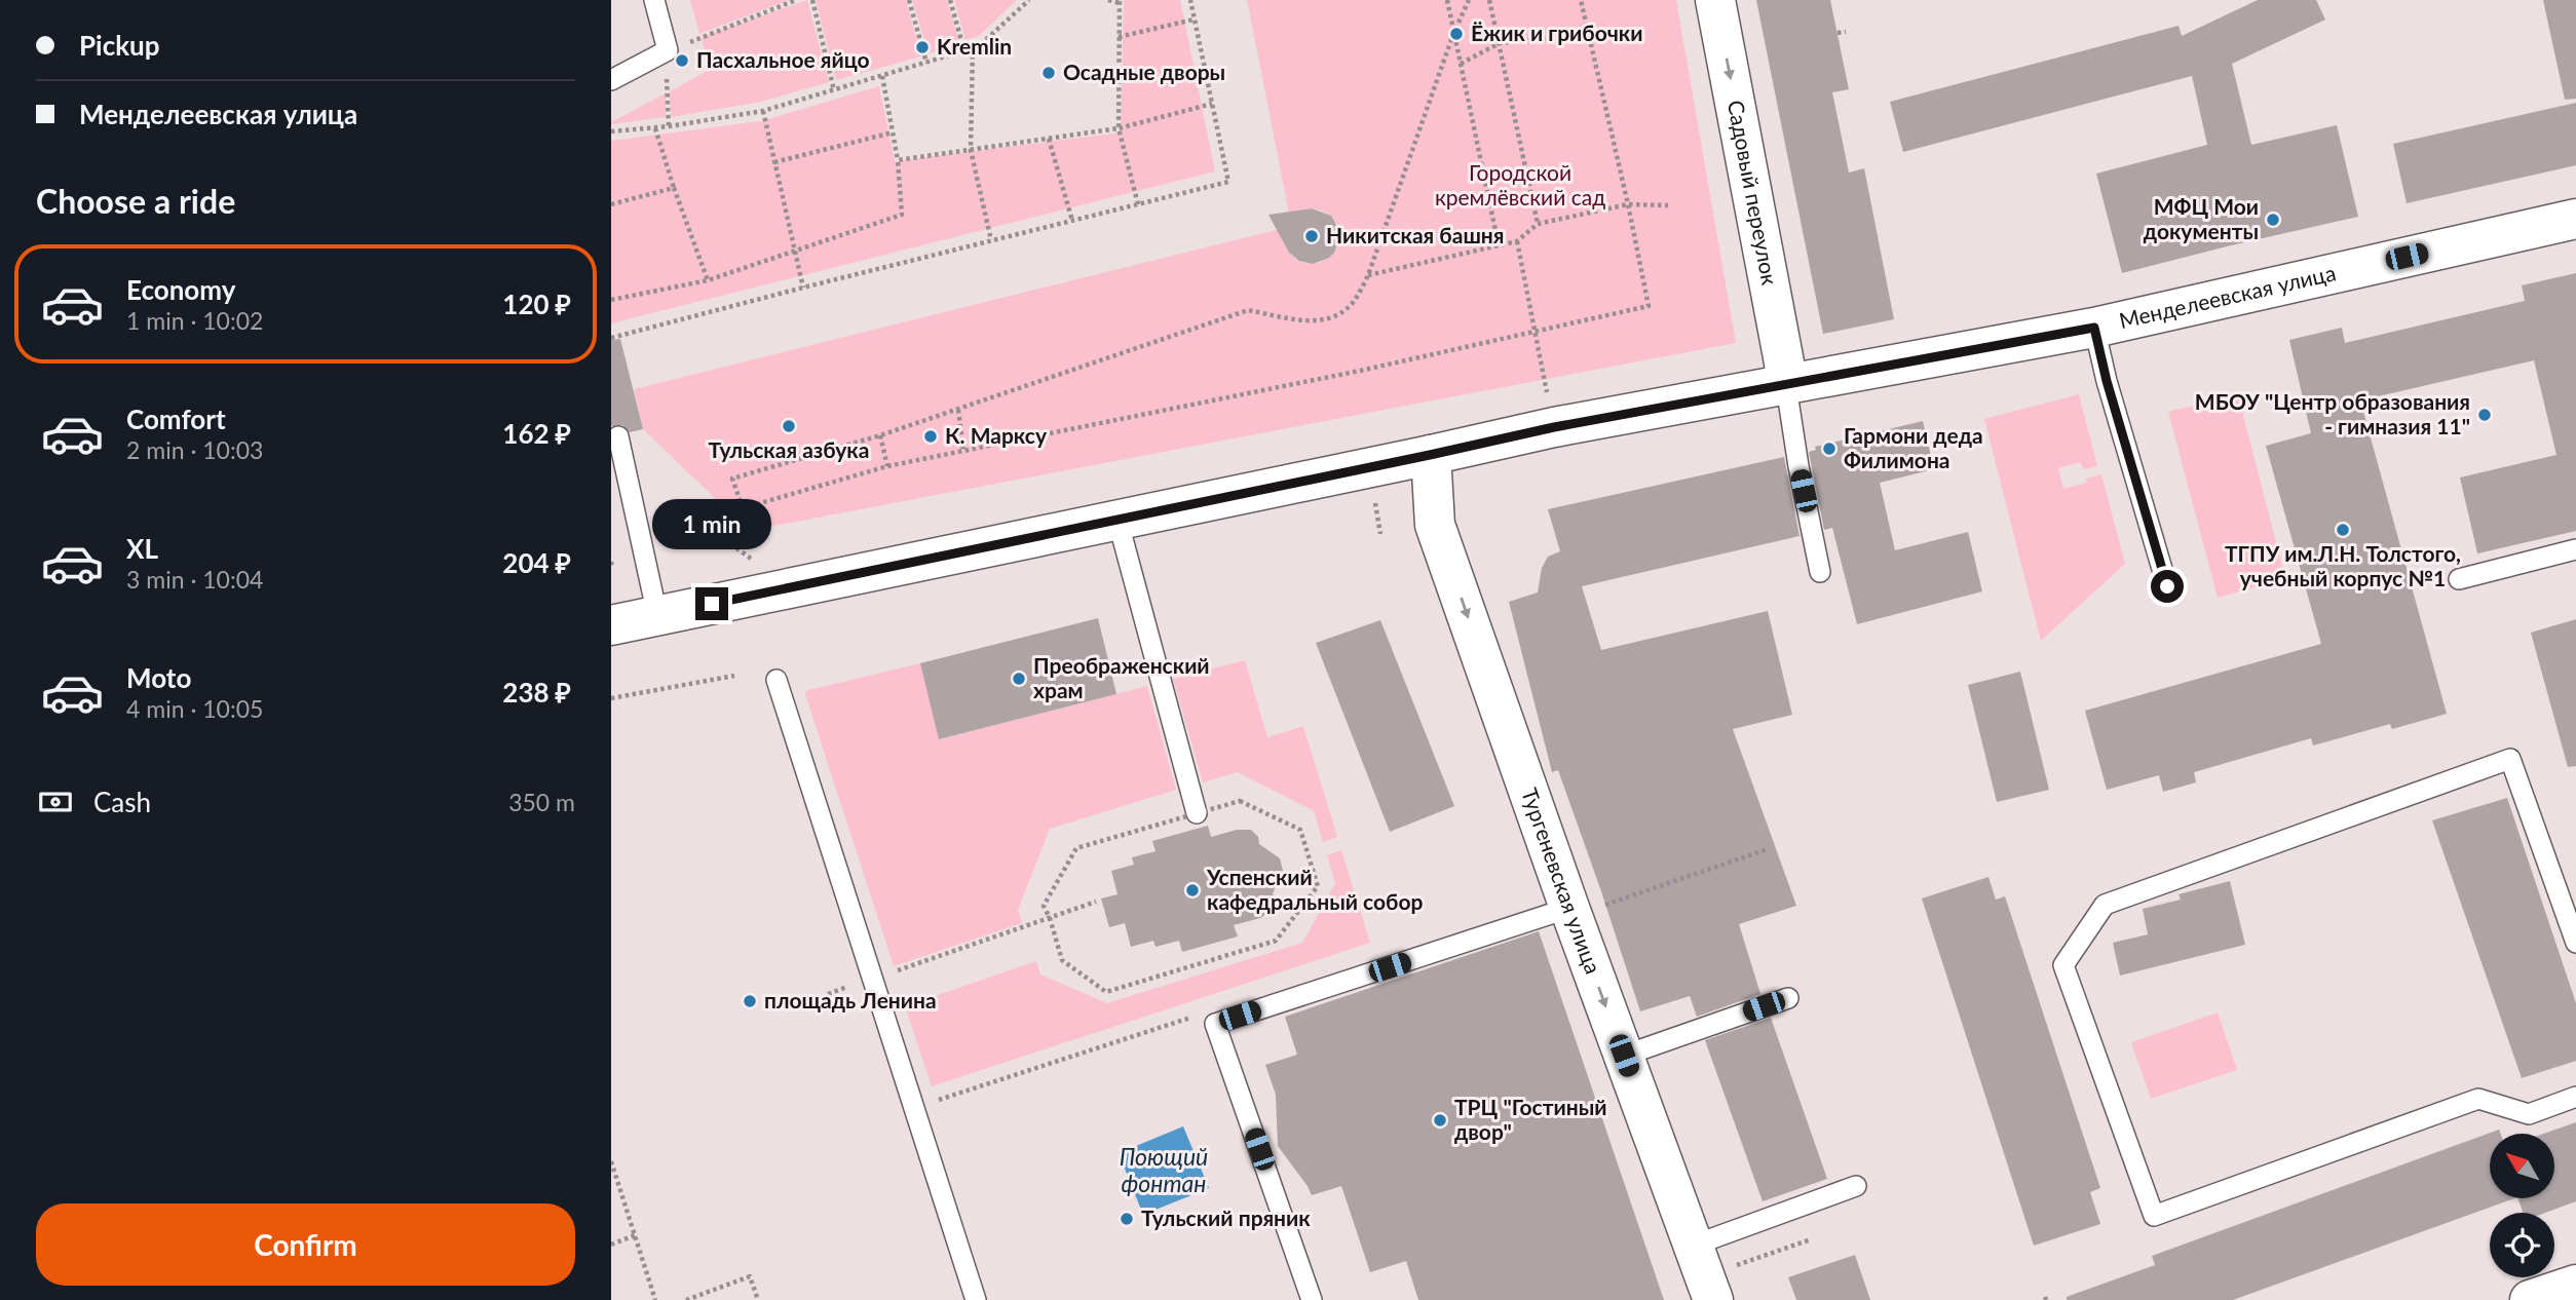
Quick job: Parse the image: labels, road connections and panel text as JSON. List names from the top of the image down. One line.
{"streets":{"street":["Садовый переулок","Менделеевская улица","Тургеневская улица"]},"crossings":[["Садовый переулок","Менделеевская улица"],["Менделеевская улица","Тургеневская улица"]],"one_way":["Садовый переулок","Тургеневская улица"],"water":["Поющий фонтан"],"parks":["Городской кремлёвский сад"],"places":["Ёжик и грибочки","Kremlin","Пасхальное яйцо","Осадные дворы","МФЦ Мои документы","Никитская башня","МБОУ \"Центр образования - гимназия 11\"","Тульская азбука","К. Марксу","Гармони деда Филимона","ТГПУ им.Л.Н. Толстого, учебный корпус №1","Преображенский храм","Успенский кафедральный собор","площадь Ленина","ТРЦ \"Гостиный двор\"","Тульский пряник"],"north":"top left","page":{"banner":["Pickup","Менделеевская улица"],"heading":"Choose a ride","list":[{"name":"Economy","note":"1 min · 10:02","value":"120 ₽"},{"name":"Comfort","note":"2 min · 10:03","value":"162 ₽"},{"name":"XL","note":"3 min · 10:04","value":"204 ₽"},{"name":"Moto","note":"4 min · 10:05","value":"238 ₽"}],"bubble":"1 min","pay":["Cash","350 m"],"buttons":"Confirm"}}
